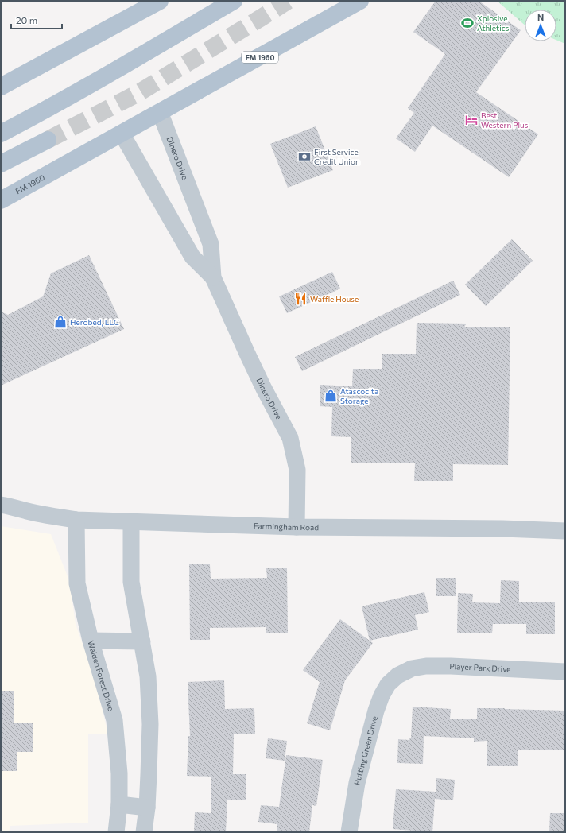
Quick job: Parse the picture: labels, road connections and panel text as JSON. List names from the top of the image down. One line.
{"streets":{"main road":["FM 1960"],"street":["Dinero Drive","Farmingham Road","Player Park Drive","Walden Forest Drive","Putting Green Drive"]},"crossings":[["FM 1960","Dinero Drive"],["Dinero Drive","Farmingham Road"],["Farmingham Road","Walden Forest Drive"],["Player Park Drive","Putting Green Drive"]],"places":{"sports":["Xplosive Athletics"],"hotel":["Best Western Plus"],"bank":["First Service Credit Union"],"restaurant":["Waffle House"],"shop":["Herobed, LLC","Atascocita Storage"]},"scale_bar":"20 m","north":"top"}
